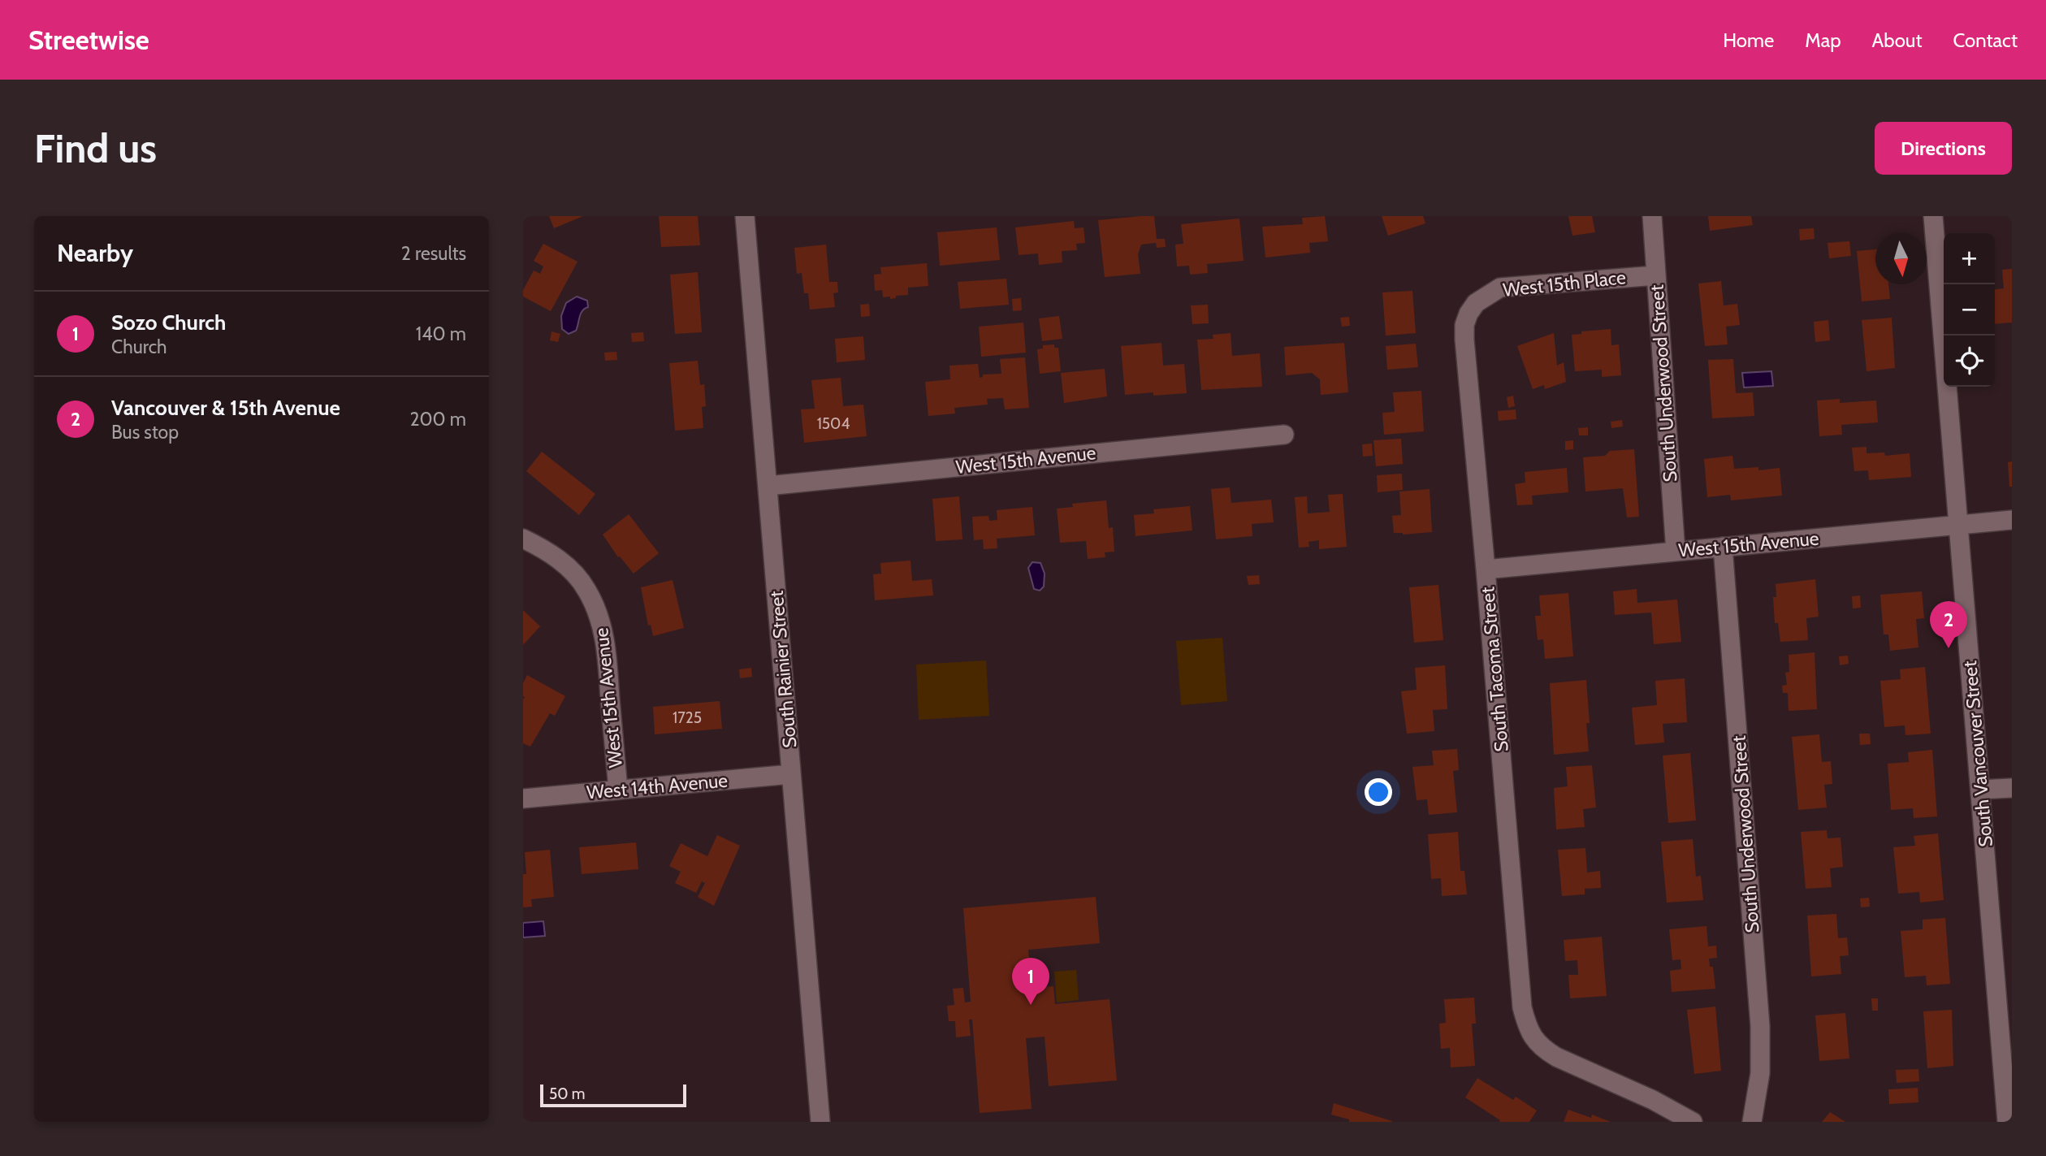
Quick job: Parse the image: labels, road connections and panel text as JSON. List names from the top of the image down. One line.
{"streets":{"street":["West 15th Place","South Underwood Street","West 15th Avenue","South Rainier Street","South Tacoma Street","South Vancouver Street","West 14th Avenue"]},"crossings":[["West 15th Place","South Underwood Street"],["West 15th Place","South Tacoma Street"],["South Underwood Street","West 15th Avenue"],["West 15th Avenue","South Rainier Street"],["West 15th Avenue","South Tacoma Street"],["West 15th Avenue","South Vancouver Street"],["West 15th Avenue","West 14th Avenue"],["South Rainier Street","West 14th Avenue"]],"house_numbers":["1504","1725"],"scale_bar":"50 m","north":"bottom","page":{"header":"Streetwise","nav":["Home","Map","About","Contact"],"buttons":"Directions","title":"Find us","heading":["Nearby","2 results"],"map_buttons":["+","−"],"list":[{"mark":"1","name":"Sozo Church","note":"Church","value":"140 m"},{"mark":"2","name":"Vancouver & 15th Avenue","note":"Bus stop","value":"200 m"}],"pins":["2","1"],"scale":"50 m"}}
